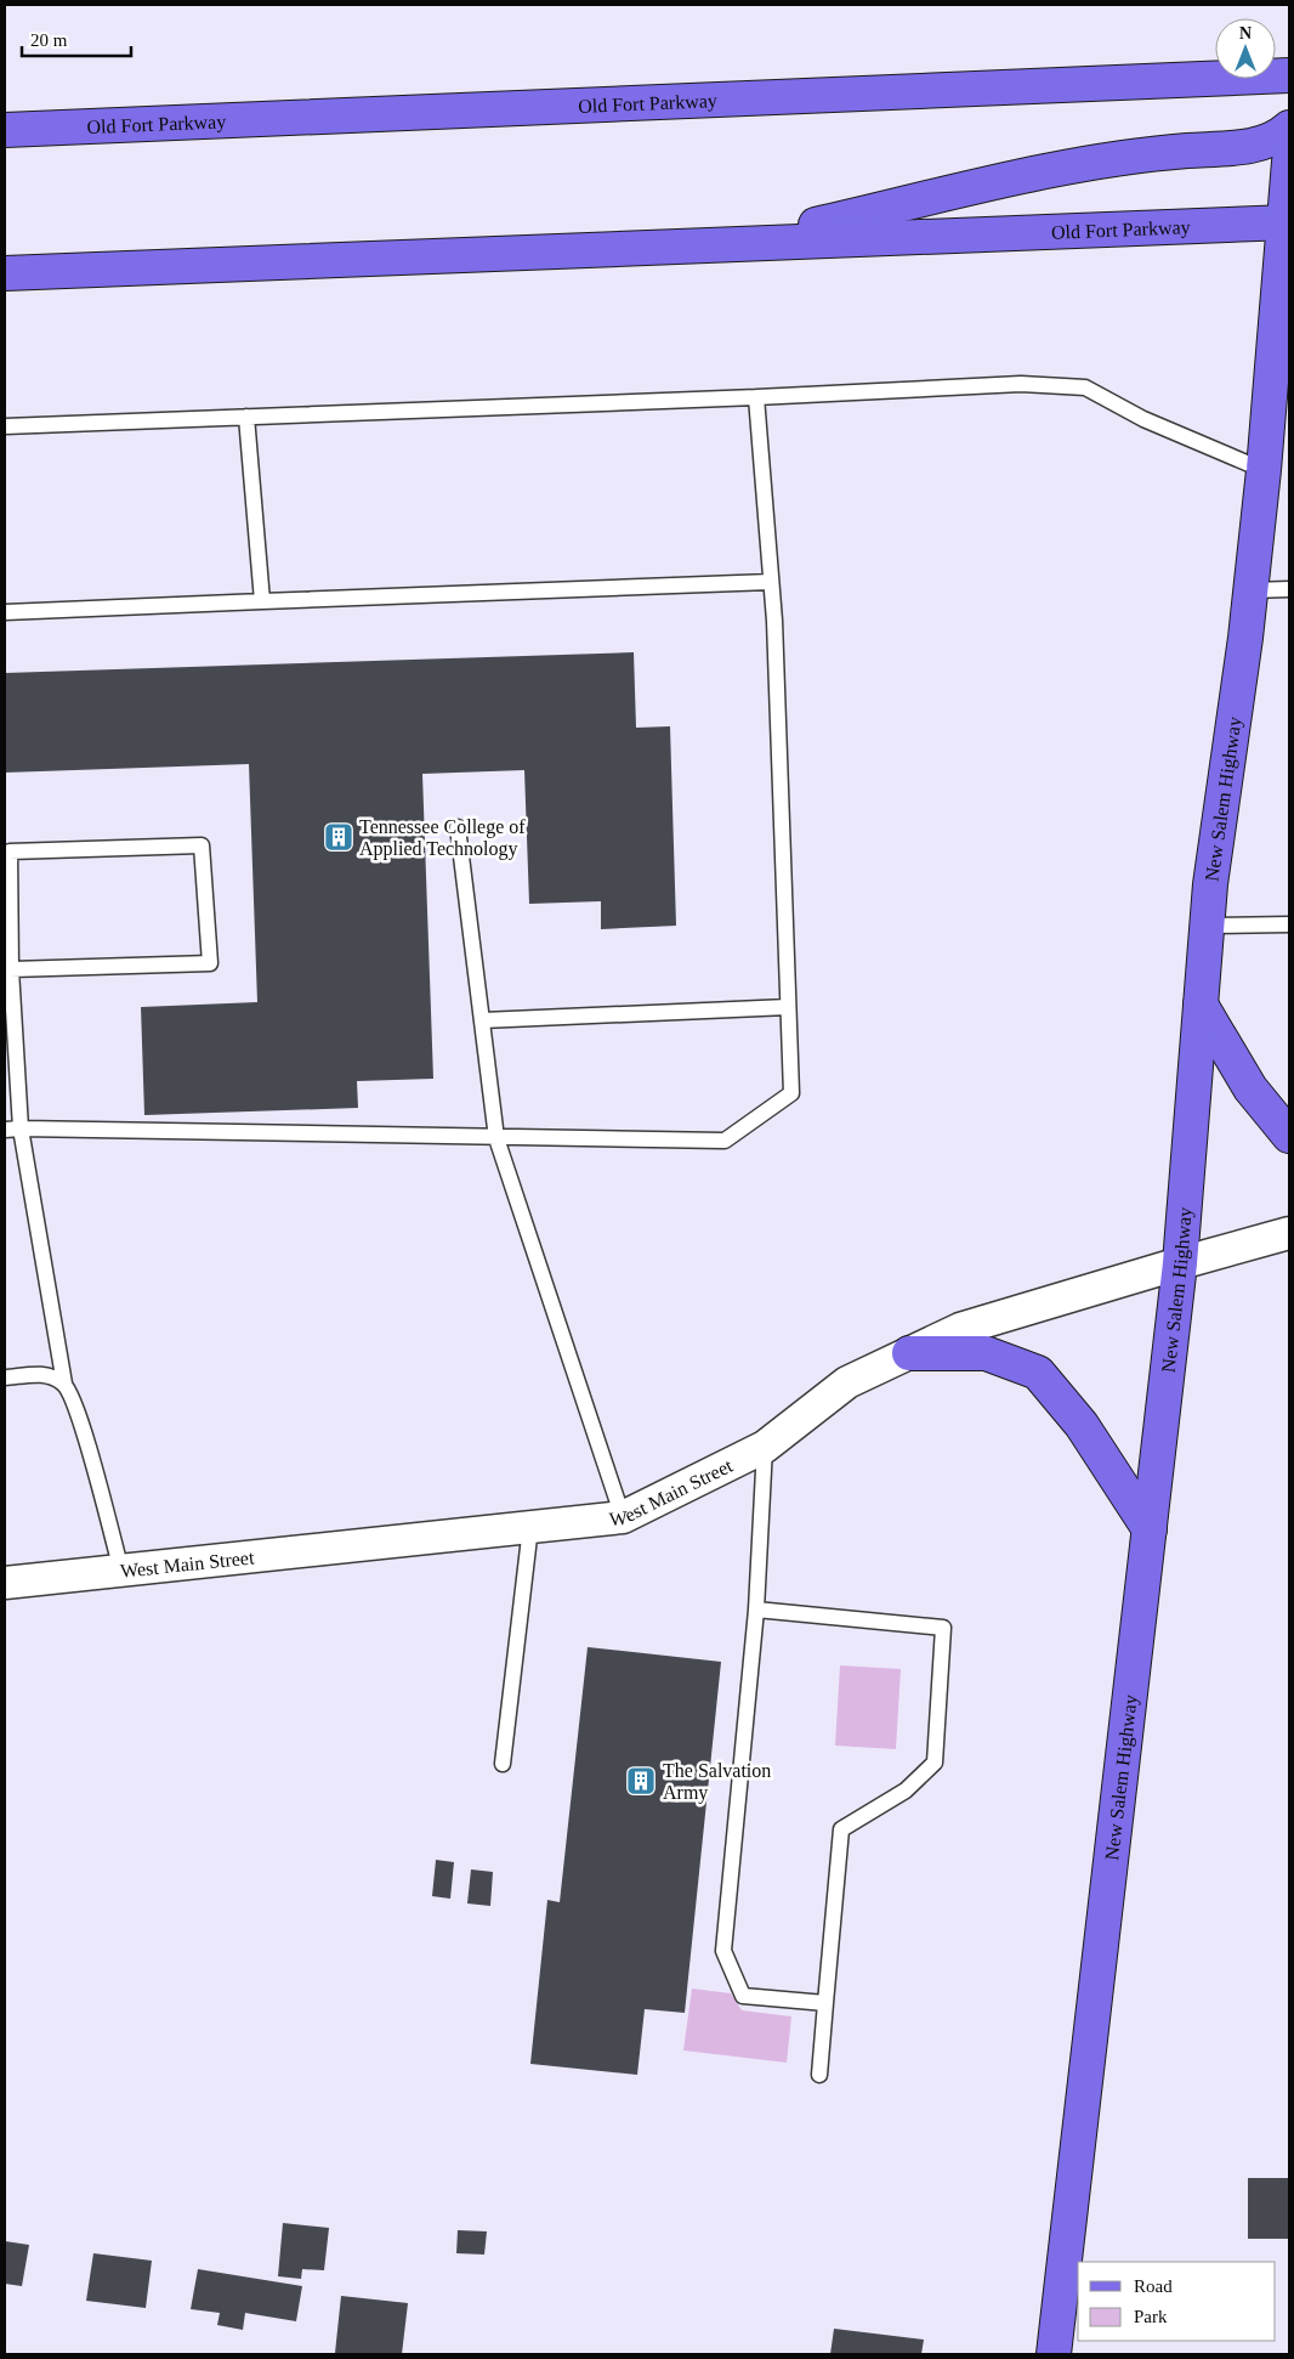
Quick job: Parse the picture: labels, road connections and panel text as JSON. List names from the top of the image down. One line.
{"streets":{"main road":["Old Fort Parkway","New Salem Highway"],"street":["West Main Street"]},"crossings":[["Old Fort Parkway","New Salem Highway"],["New Salem Highway","West Main Street"]],"places":{"building":["Tennessee College of Applied Technology","The Salvation Army"]},"legend":["Road","Park"],"scale_bar":"20 m","north":"top"}
